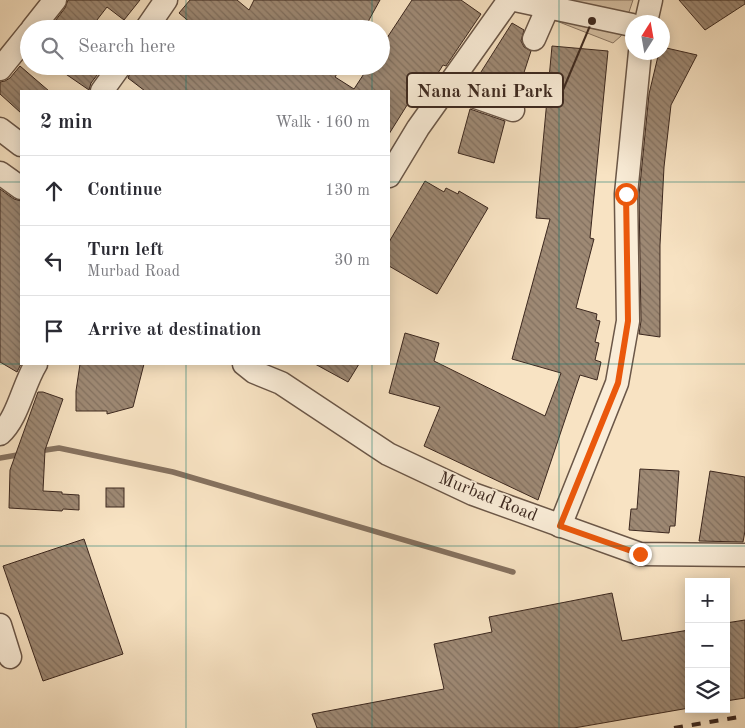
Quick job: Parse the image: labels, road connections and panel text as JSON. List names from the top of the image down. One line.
{"streets":{"street":["Murbad Road"]},"places":["Nana Nani Park"],"north":"top","page":{"search":"Search here","heading":["2 min","Walk · 160 m"],"list":[["Continue","130 m"],["Turn left","Murbad Road","30 m"],"Arrive at destination"],"map_buttons":["+","−"]}}
